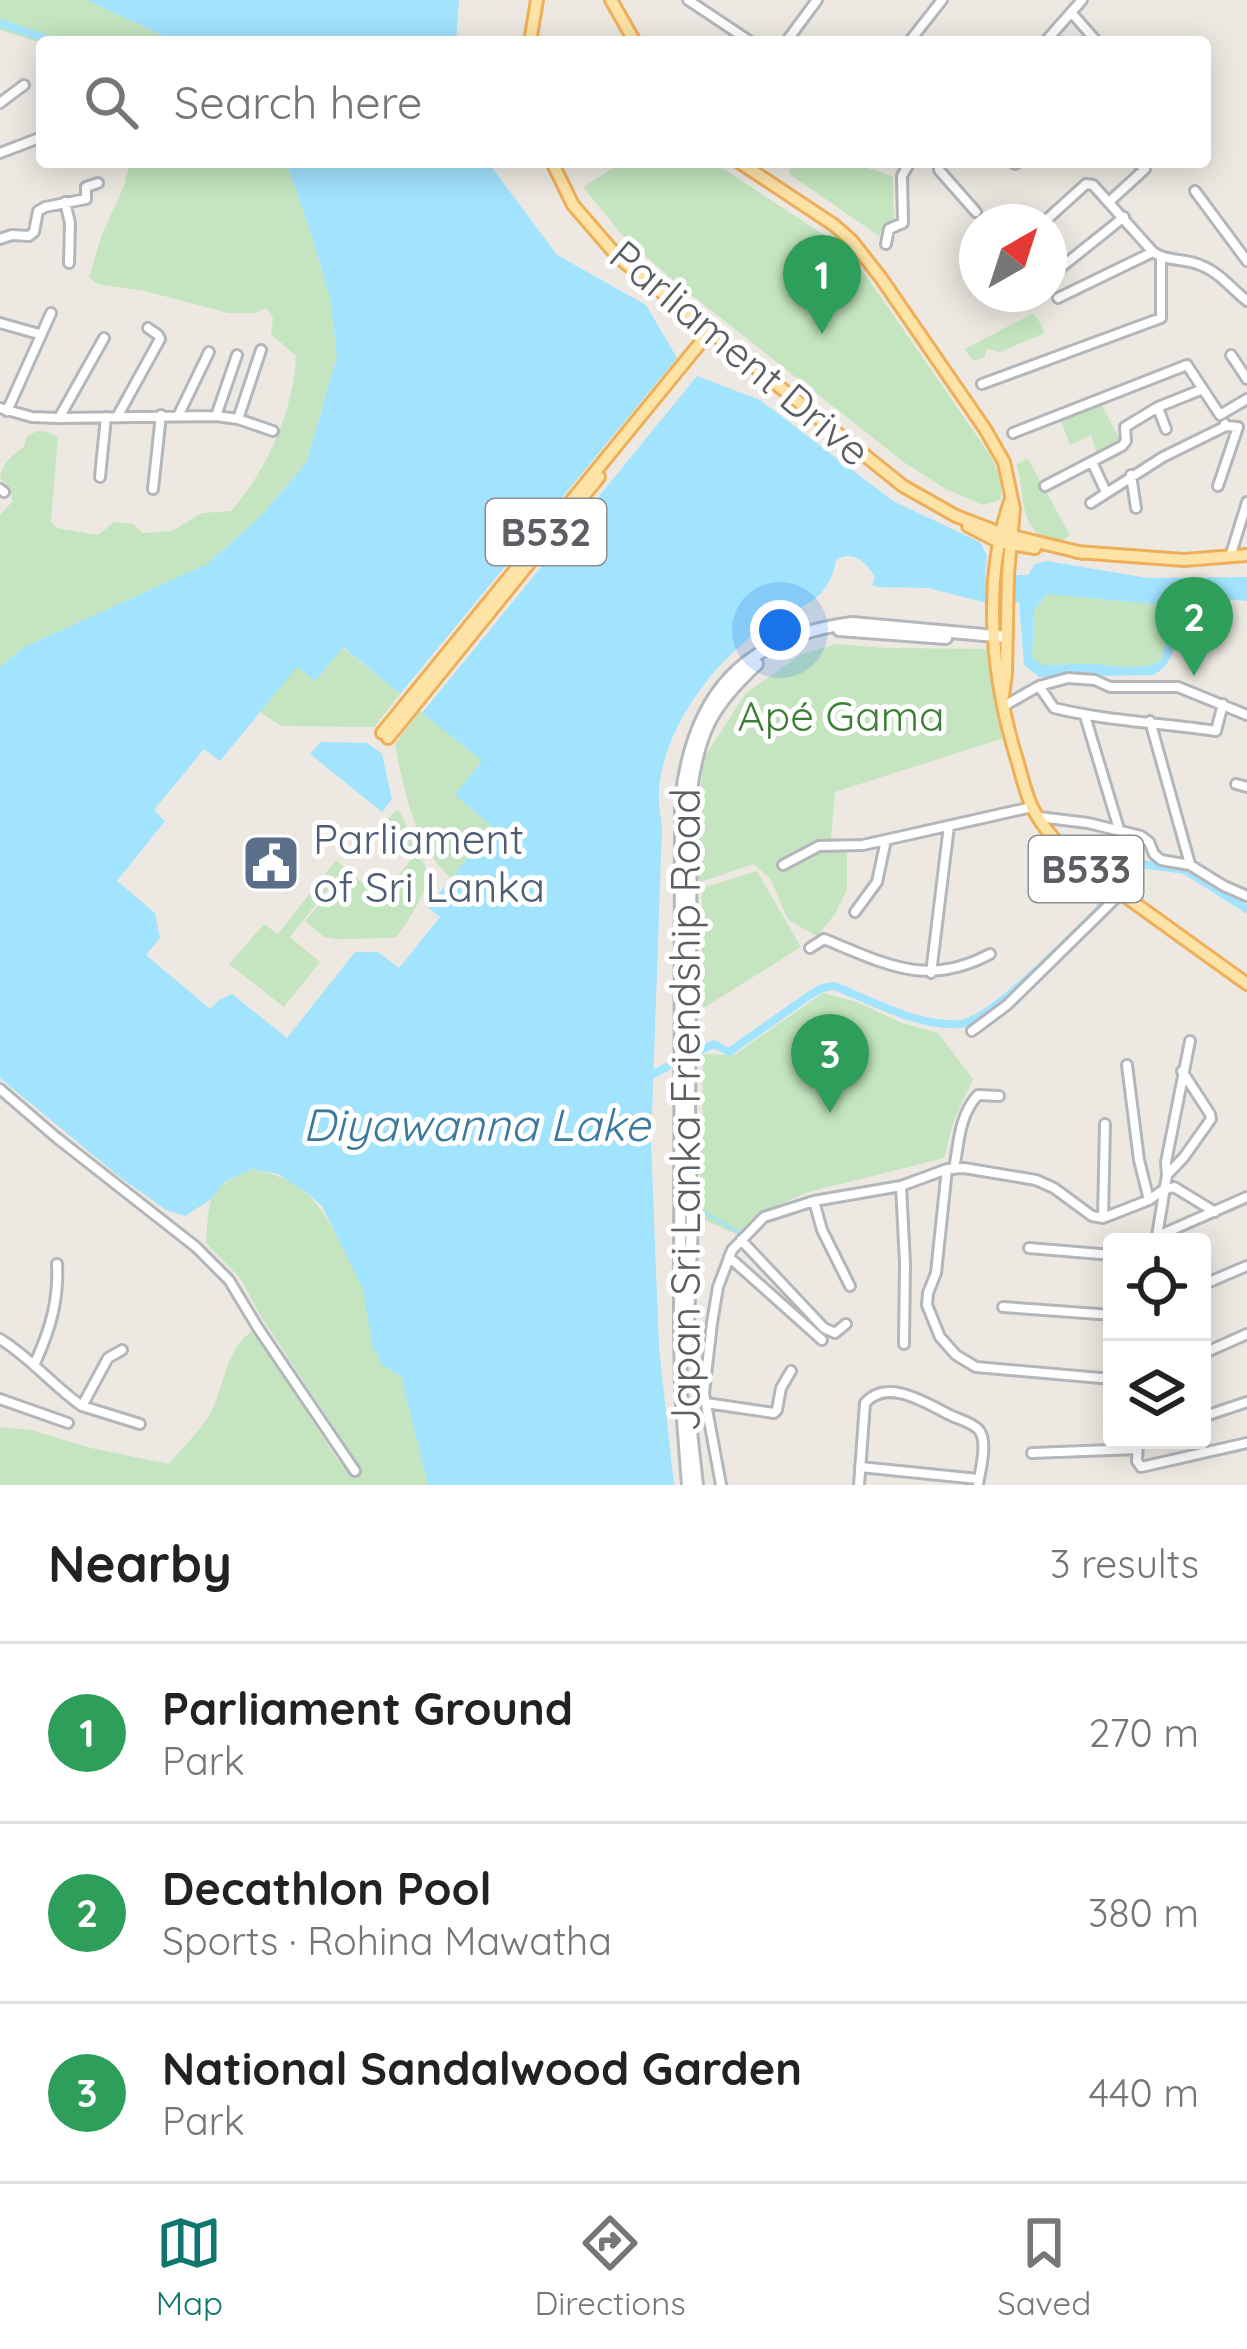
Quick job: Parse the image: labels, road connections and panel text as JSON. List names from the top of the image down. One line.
{"streets":{"main road":["Parliament Drive","B532","B533","Japan Sri Lanka Friendship Road"]},"crossings":[["Parliament Drive","B532"],["Parliament Drive","B533"],["B533","Japan Sri Lanka Friendship Road"]],"water":["Diyawanna Lake"],"parks":["Apé Gama"],"places":{"public building":["Parliament of Sri Lanka"]},"north":"top right","page":{"search":"Search here","pins":["1","2","3"],"heading":["Nearby","3 results"],"list":[{"mark":"1","name":"Parliament Ground","note":"Park","value":"270 m"},{"mark":"2","name":"Decathlon Pool","note":"Sports · Rohina Mawatha","value":"380 m"},{"mark":"3","name":"National Sandalwood Garden","note":"Park","value":"440 m"}],"nav":["Map","Directions","Saved"]}}
